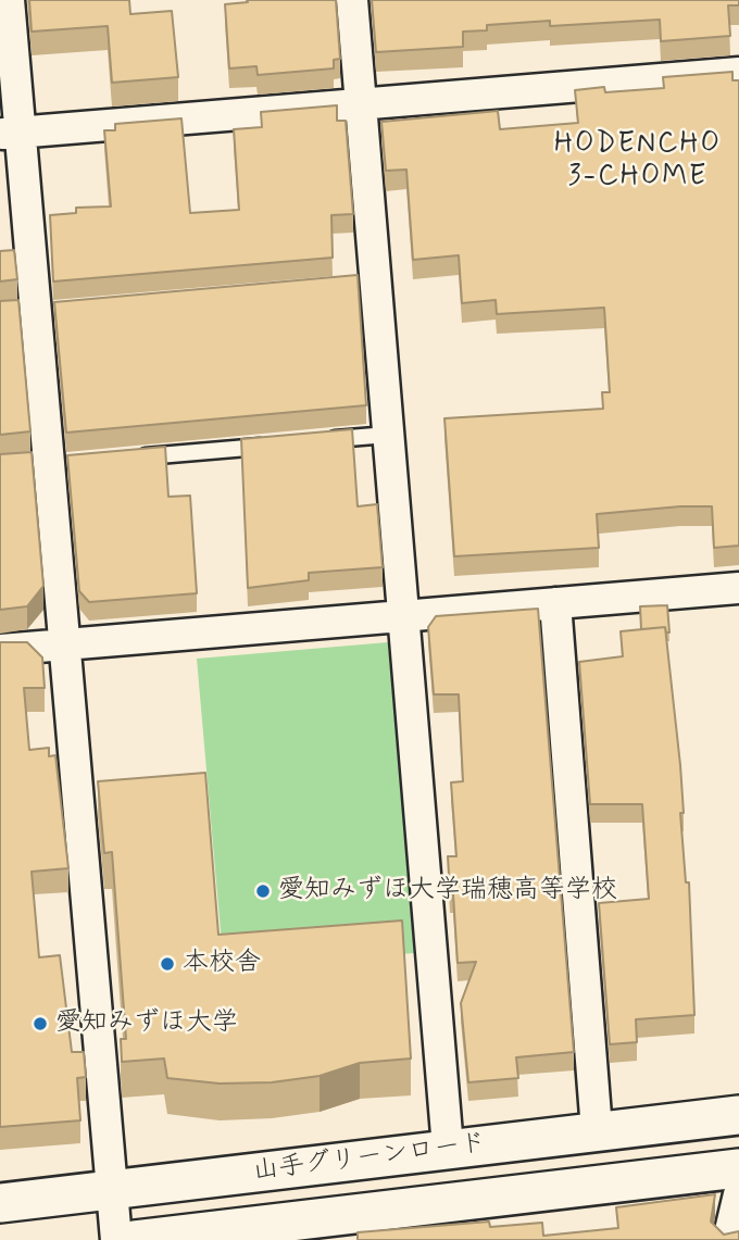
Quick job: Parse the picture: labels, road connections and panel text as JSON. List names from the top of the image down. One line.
{"streets":{"street":["山手グリーンロード"]},"districts":["HODENCHO 3-CHOME"],"places":["愛知みずほ大学瑞穂高等学校","本校舎","愛知みずほ大学"]}
